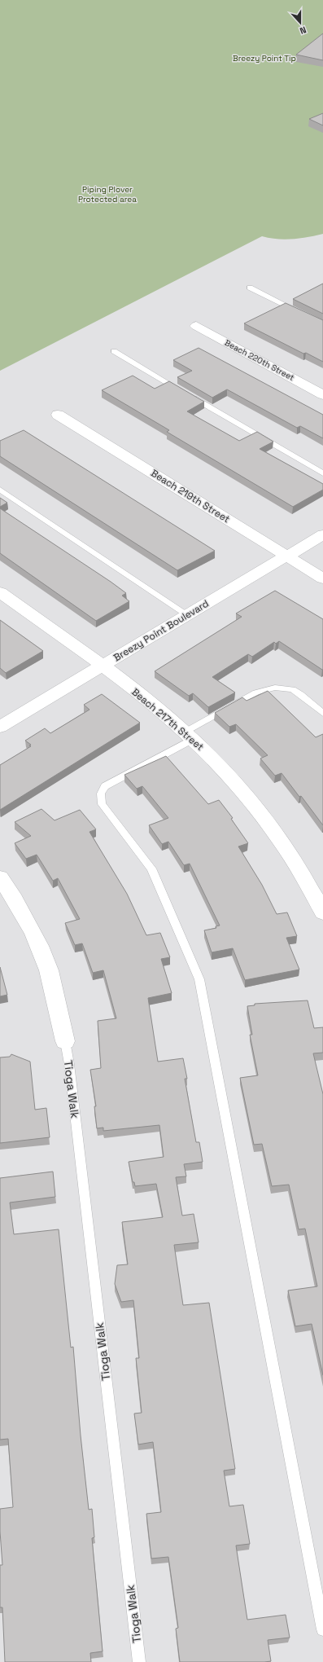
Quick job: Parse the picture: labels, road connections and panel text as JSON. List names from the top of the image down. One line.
{"streets":{"street":["Beach 220th Street","Beach 219th Street","Breezy Point Boulevard","Beach 217th Street"],"lane":["Tioga Walk"]},"crossings":[["Beach 219th Street","Breezy Point Boulevard"],["Breezy Point Boulevard","Beach 217th Street"]],"parks":["Breezy Point Tip","Piping Plover Protected area"],"north":"bottom"}
